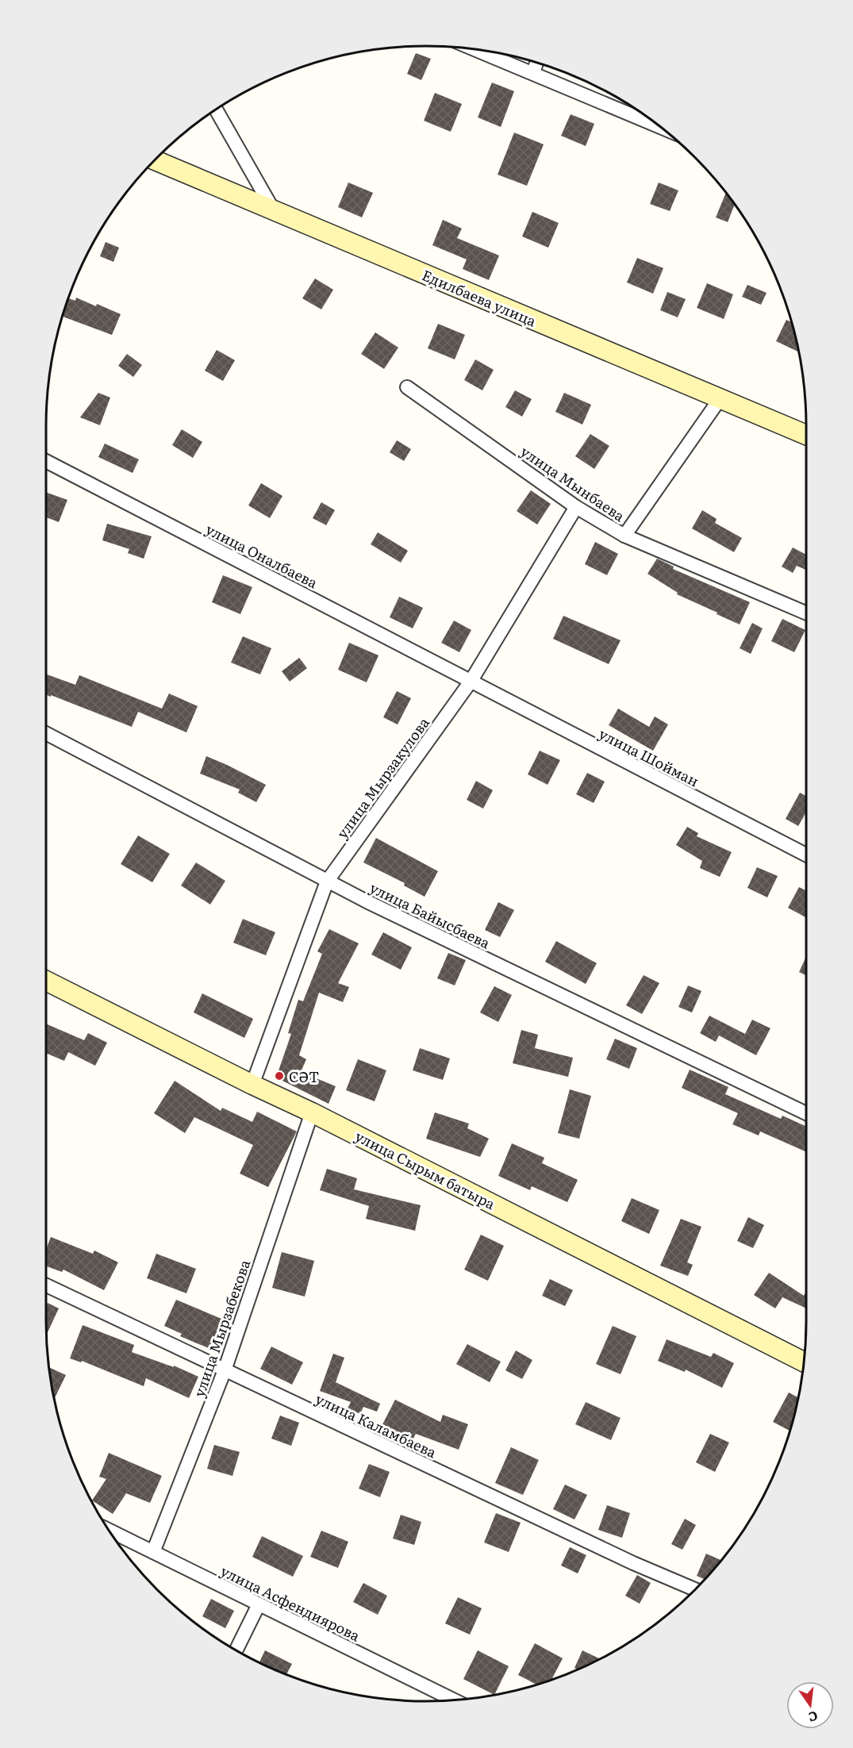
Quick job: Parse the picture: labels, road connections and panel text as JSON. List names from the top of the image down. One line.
{"streets":{"street":["Едилбаева улица","улица Мынбаева","улица Оналбаева","улица Шойман","улица Мырзакулова","улица Байысбаева","улица Сырым батыра","улица Мырзабекова","улица Каламбаева","улица Асфендиярова"]},"crossings":[["улица Мынбаева","улица Мырзакулова"],["улица Оналбаева","улица Шойман"],["улица Оналбаева","улица Мырзакулова"],["улица Шойман","улица Мырзакулова"],["улица Мырзакулова","улица Байысбаева"],["улица Мырзакулова","улица Сырым батыра"],["улица Сырым батыра","улица Мырзабекова"],["улица Мырзабекова","улица Каламбаева"],["улица Мырзабекова","улица Асфендиярова"]],"places":["СƏТ"],"north":"bottom"}
